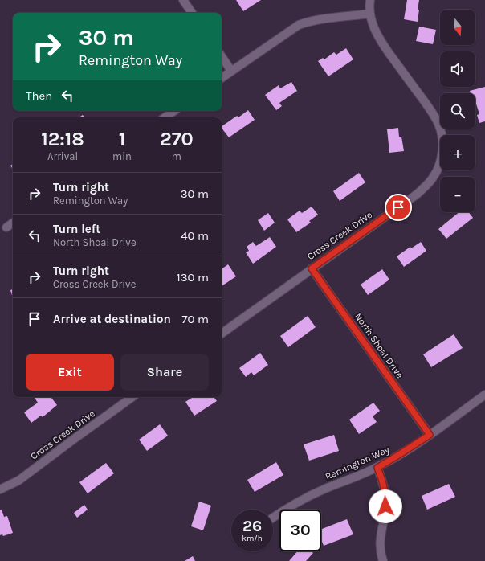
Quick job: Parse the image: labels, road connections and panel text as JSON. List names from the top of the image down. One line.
{"streets":{"street":["Cross Creek Drive","North Shoal Drive","Remington Way"]},"crossings":[["Cross Creek Drive","North Shoal Drive"],["North Shoal Drive","Remington Way"]],"north":"bottom","page":{"map_buttons":["+","−"],"turn":["30 m","Remington Way"],"then":"Then","eta":["12:18","Arrival","1","min","270","m"],"list":[{"name":"Turn right","note":"Remington Way","value":"30 m"},{"name":"Turn left","note":"North Shoal Drive","value":"40 m"},{"name":"Turn right","note":"Cross Creek Drive","value":"130 m"},{"name":"Arrive at destination","value":"70 m"}],"buttons":["Exit","Share"],"speed":"26 km/h","limit":"30"}}
